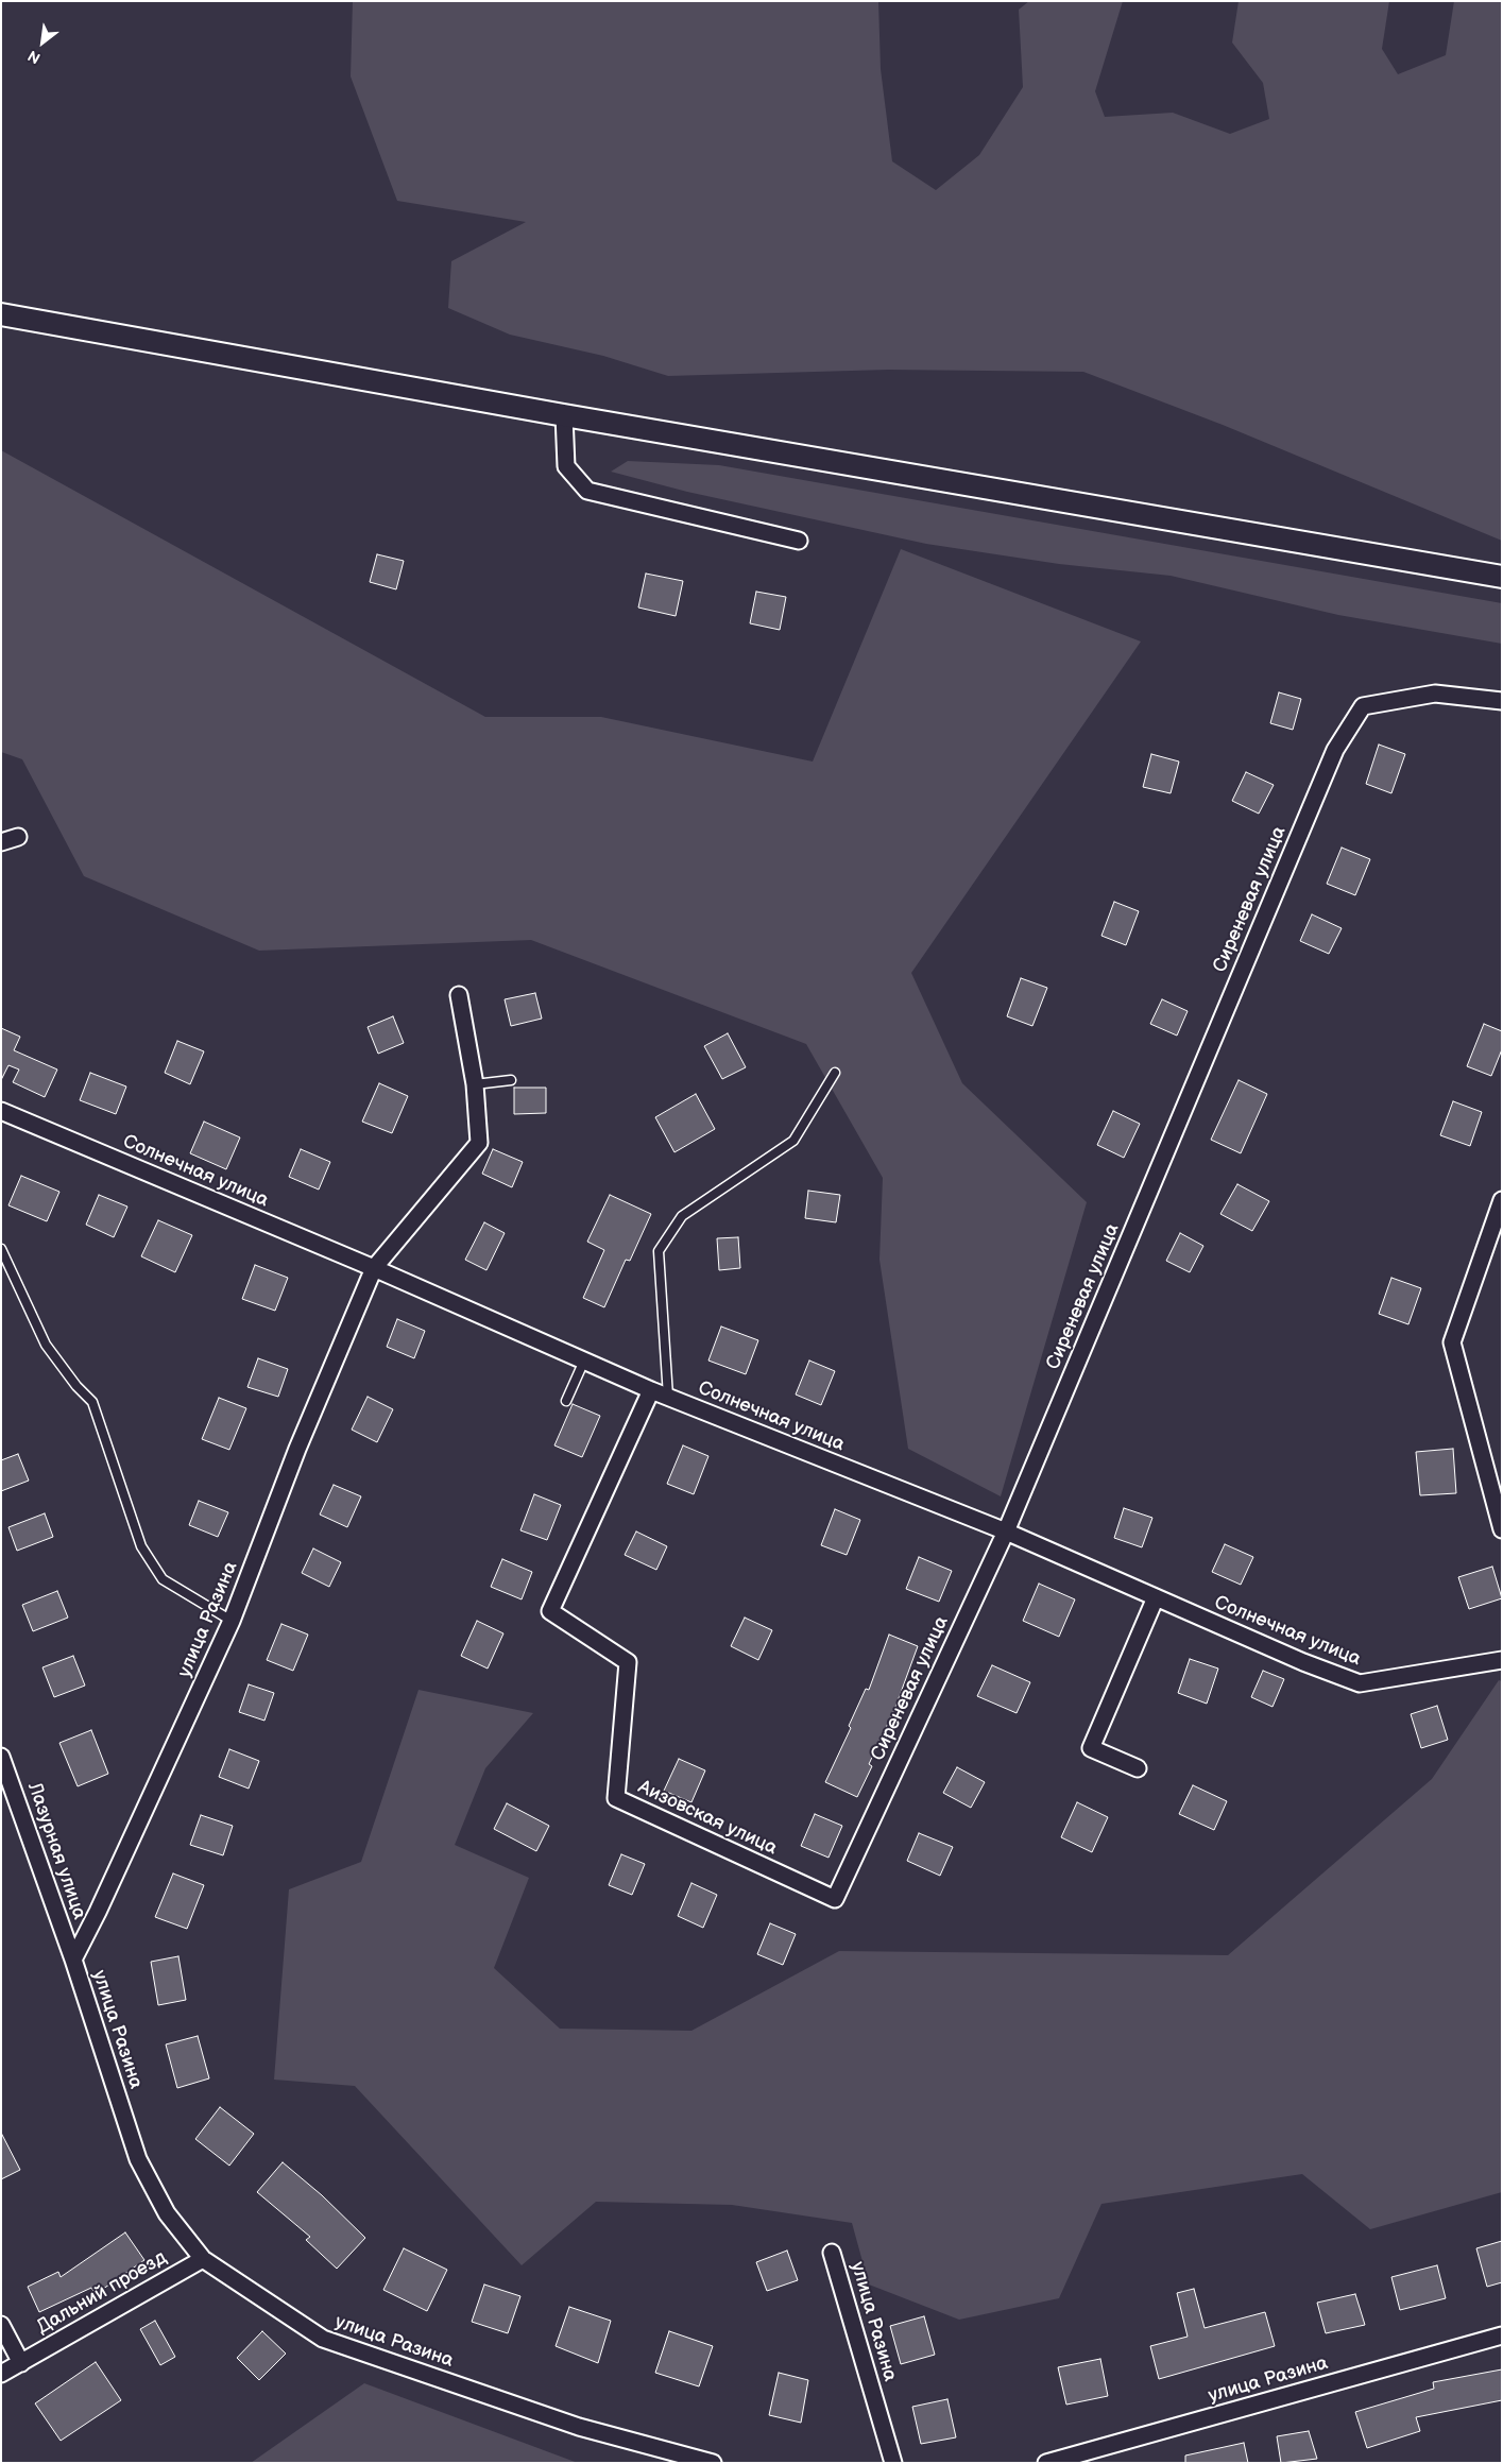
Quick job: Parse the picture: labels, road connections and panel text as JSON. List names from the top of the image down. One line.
{"streets":{"street":["Сиреневая улица","Солнечная улица","улица Разина","Аизовская улица","Лазурная улица","Дальний проезд"]},"crossings":[["Сиреневая улица","Солнечная улица"],["Сиреневая улица","Аизовская улица"],["Солнечная улица","улица Разина"],["Солнечная улица","Аизовская улица"],["улица Разина","Лазурная улица"],["улица Разина","Дальний проезд"]],"north":"bottom left"}
